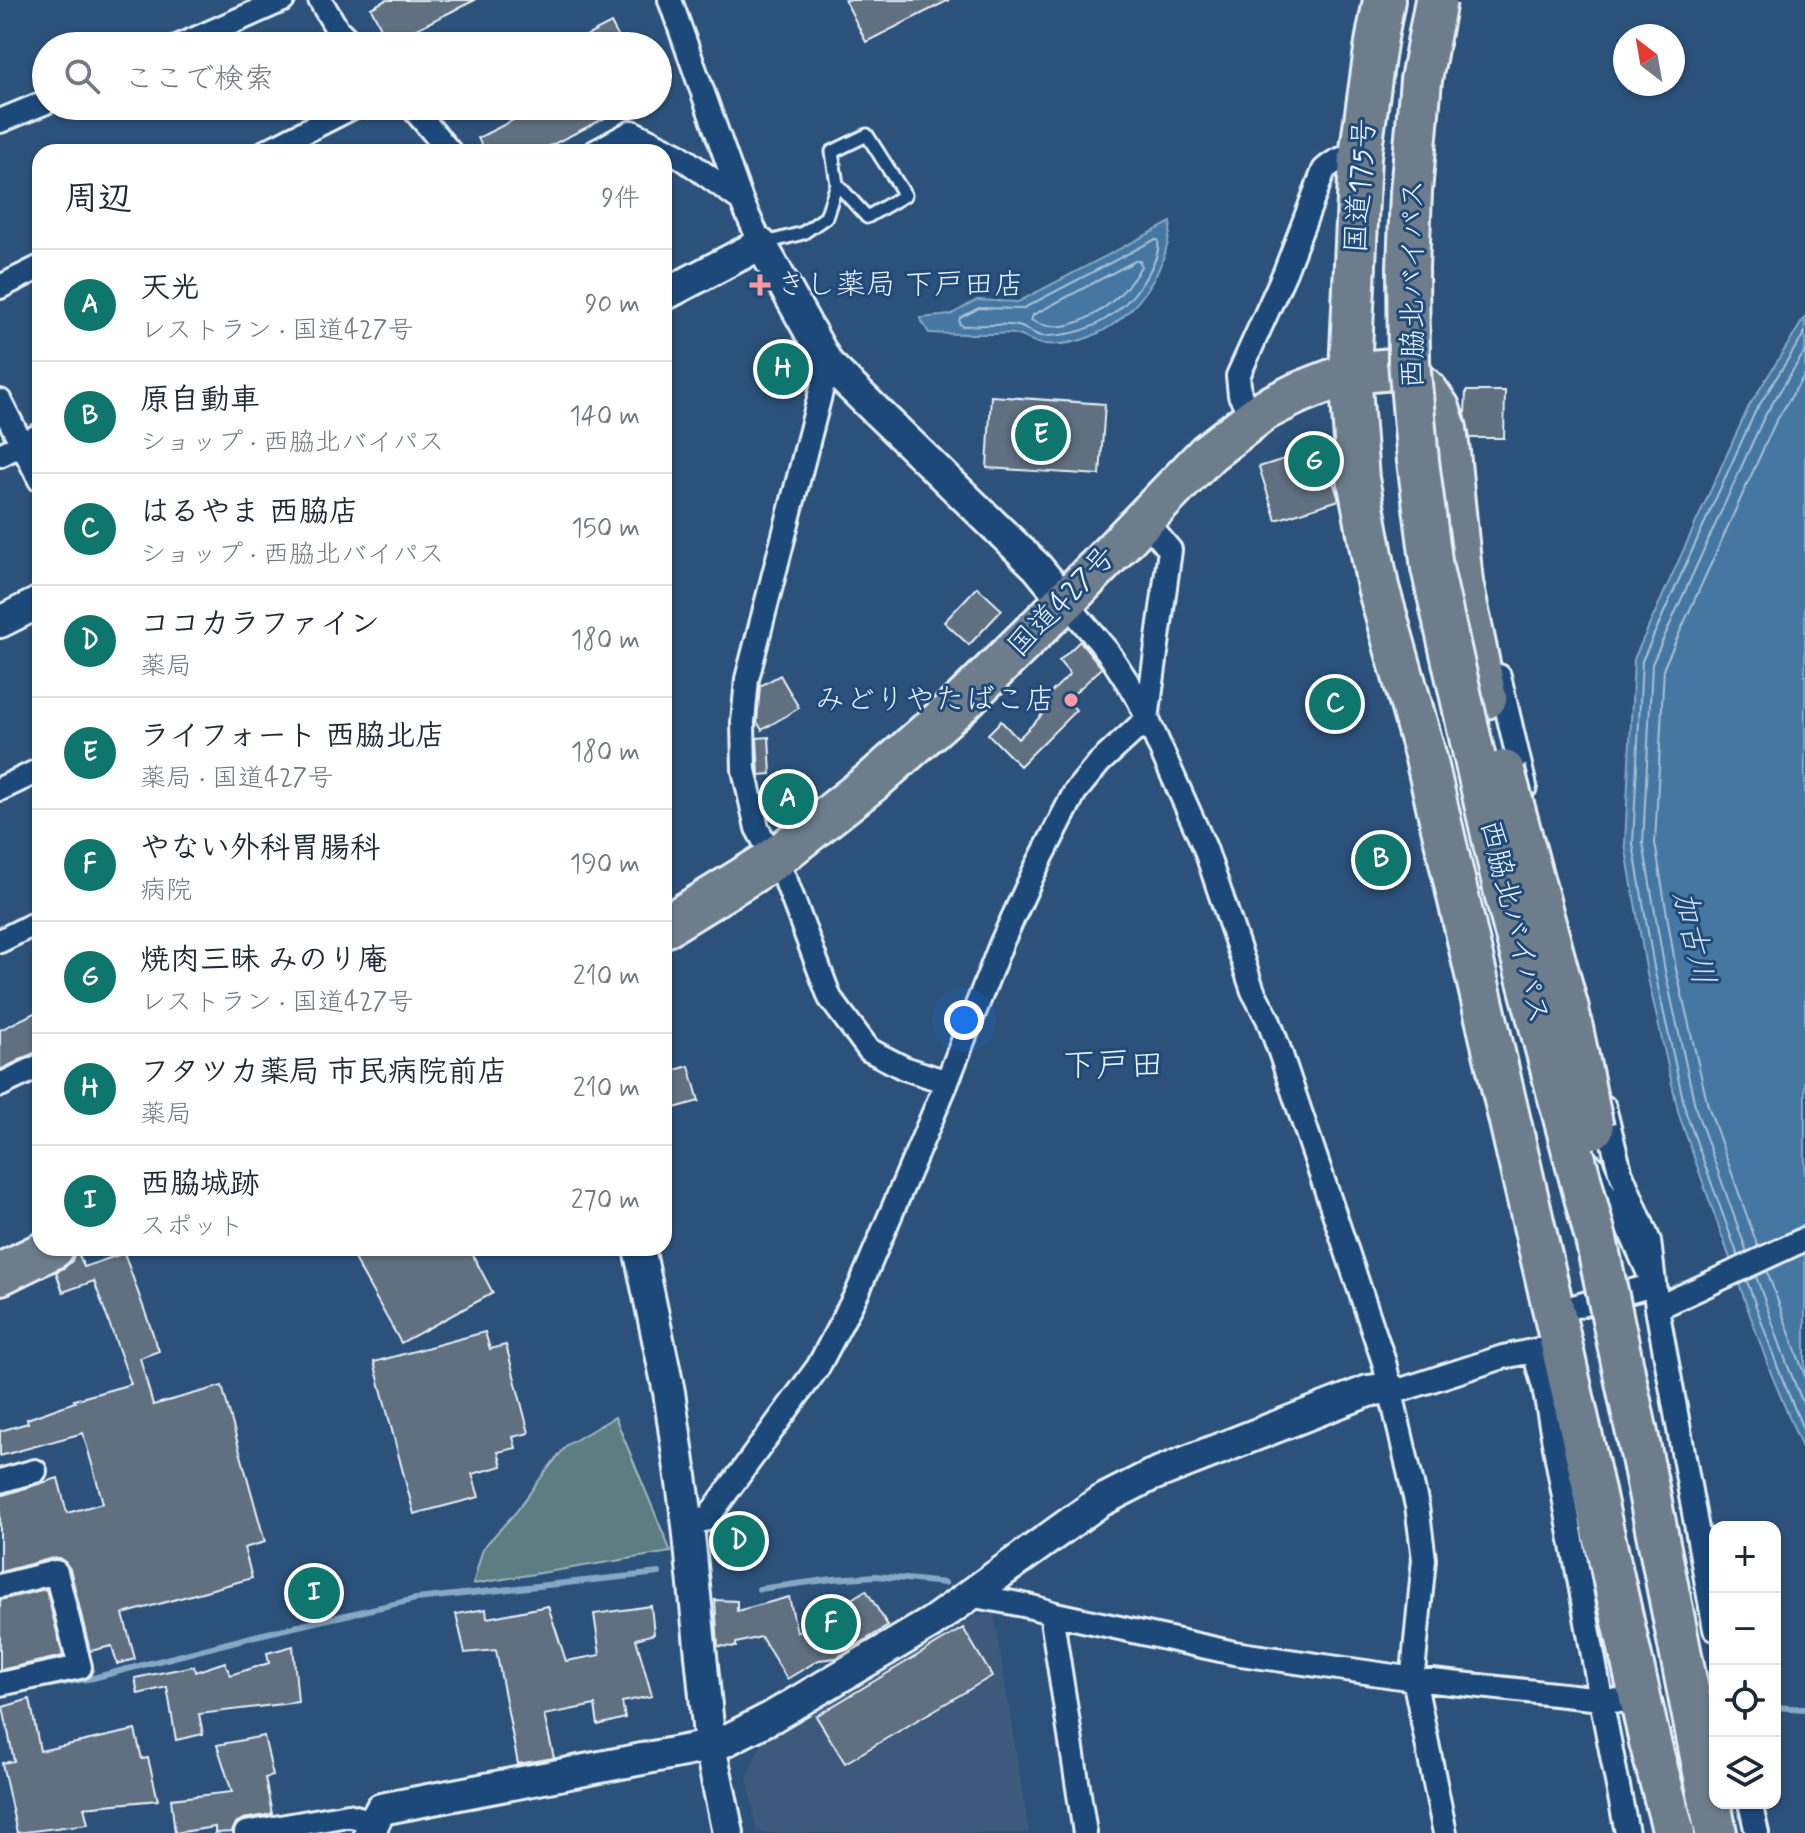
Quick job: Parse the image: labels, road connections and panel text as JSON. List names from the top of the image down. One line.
{"streets":{"highway":["国道175号","西脇北バイパス","国道427号"]},"crossings":[["国道175号","国道427号"],["西脇北バイパス","国道427号"]],"districts":["下戸田"],"water":["加古川"],"places":{"health":["きし薬局 下戸田店"],"other":["みどりやたばこ店"]},"north":"top left","page":{"search":"ここで検索","heading":["周辺","9件"],"list":[{"mark":"A","name":"天光","note":"レストラン · 国道427号","value":"90 m"},{"mark":"B","name":"原自動車","note":"ショップ · 西脇北バイパス","value":"140 m"},{"mark":"C","name":"はるやま 西脇店","note":"ショップ · 西脇北バイパス","value":"150 m"},{"mark":"D","name":"ココカラファイン","note":"薬局","value":"180 m"},{"mark":"E","name":"ライフォート 西脇北店","note":"薬局 · 国道427号","value":"180 m"},{"mark":"F","name":"やない外科胃腸科","note":"病院","value":"190 m"},{"mark":"G","name":"焼肉三昧 みのり庵","note":"レストラン · 国道427号","value":"210 m"},{"mark":"H","name":"フタツカ薬局 市民病院前店","note":"薬局","value":"210 m"},{"mark":"I","name":"西脇城跡","note":"スポット","value":"270 m"}],"pins":["H","E","G","C","A","B","D","I","F"],"map_buttons":["+","−"]}}
